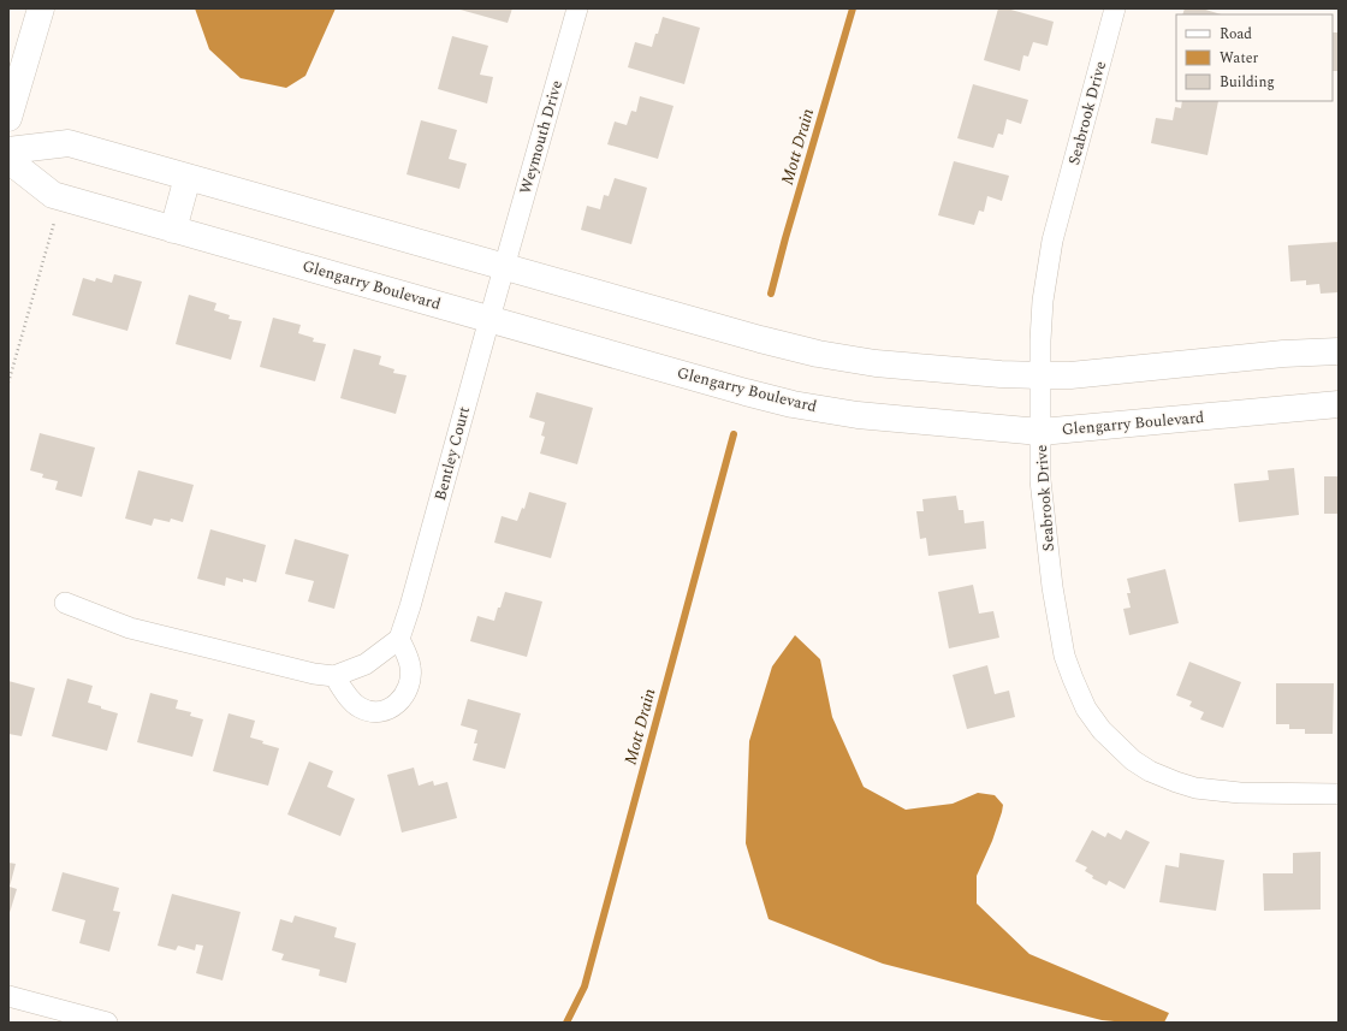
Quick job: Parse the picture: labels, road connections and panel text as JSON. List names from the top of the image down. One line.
{"streets":{"street":["Seabrook Drive","Weymouth Drive","Glengarry Boulevard","Bentley Court"]},"crossings":[["Seabrook Drive","Glengarry Boulevard"],["Weymouth Drive","Bentley Court"],["Glengarry Boulevard","Bentley Court"]],"water":["Mott Drain"],"legend":["Road","Water","Building"]}
